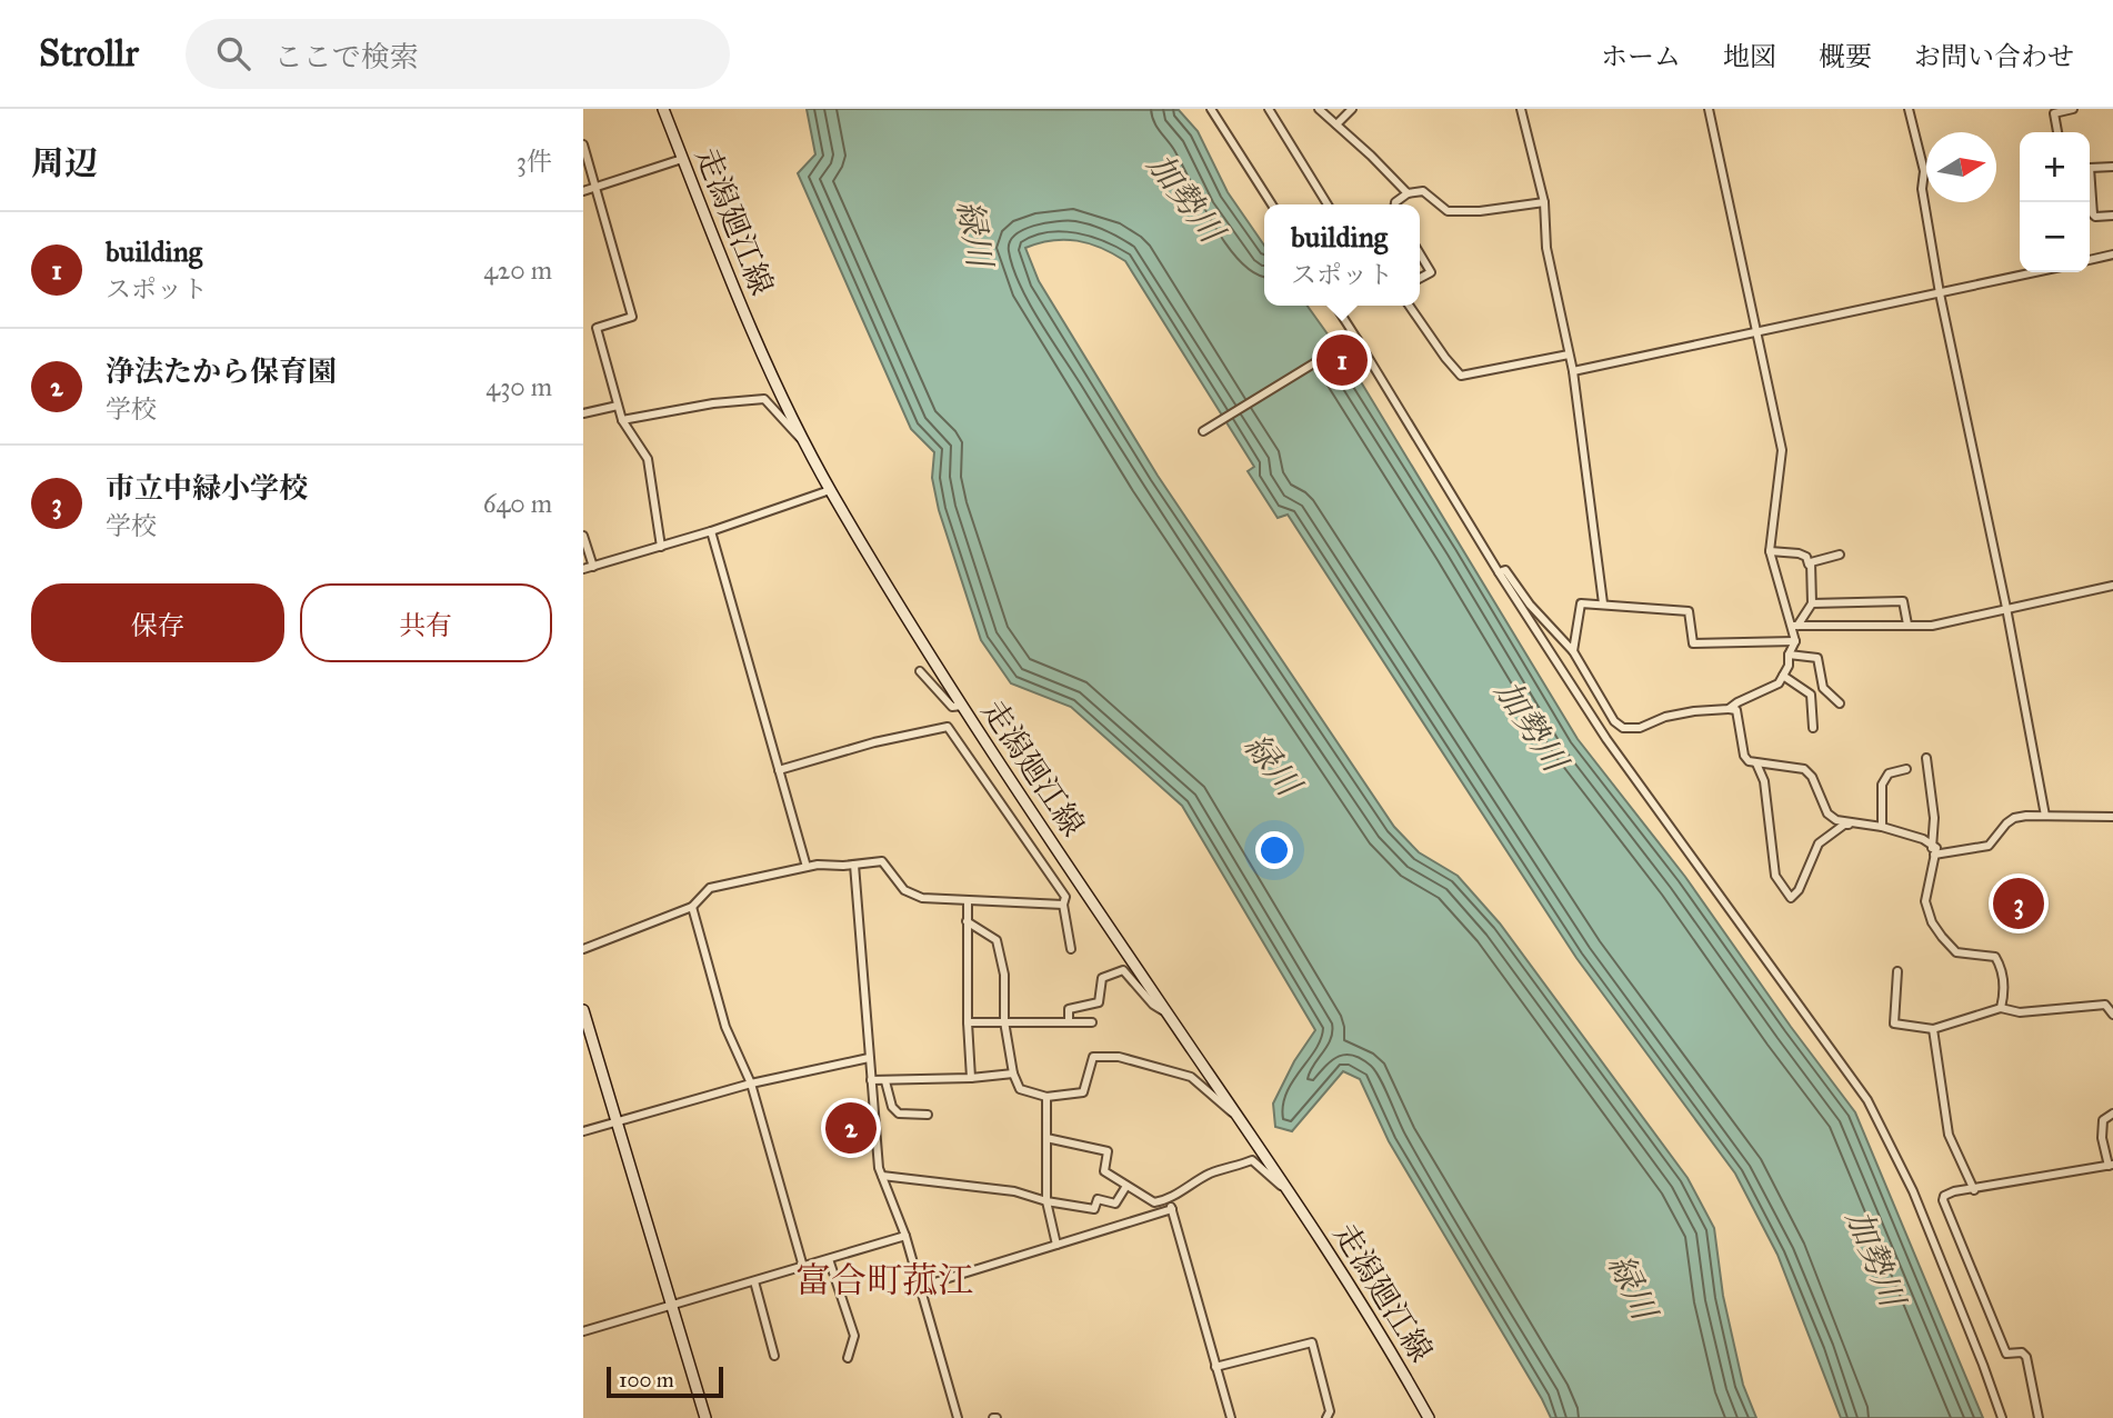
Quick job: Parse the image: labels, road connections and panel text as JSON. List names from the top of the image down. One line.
{"streets":{"main road":["走潟廻江線"]},"districts":["富合町菰江"],"water":["加勢川","緑川"],"scale_bar":"100 m","north":"right","page":{"header":"Strollr","search":"ここで検索","nav":["ホーム","地図","概要","お問い合わせ"],"heading":["周辺","3件"],"map_buttons":["+","−"],"popup":["building","スポット"],"list":[{"mark":"1","name":"building","note":"スポット","value":"420 m"},{"mark":"2","name":"浄法たから保育園","note":"学校","value":"430 m"},{"mark":"3","name":"市立中緑小学校","note":"学校","value":"640 m"}],"pins":["1","3","2"],"buttons":["保存","共有"],"scale":"100 m"}}
